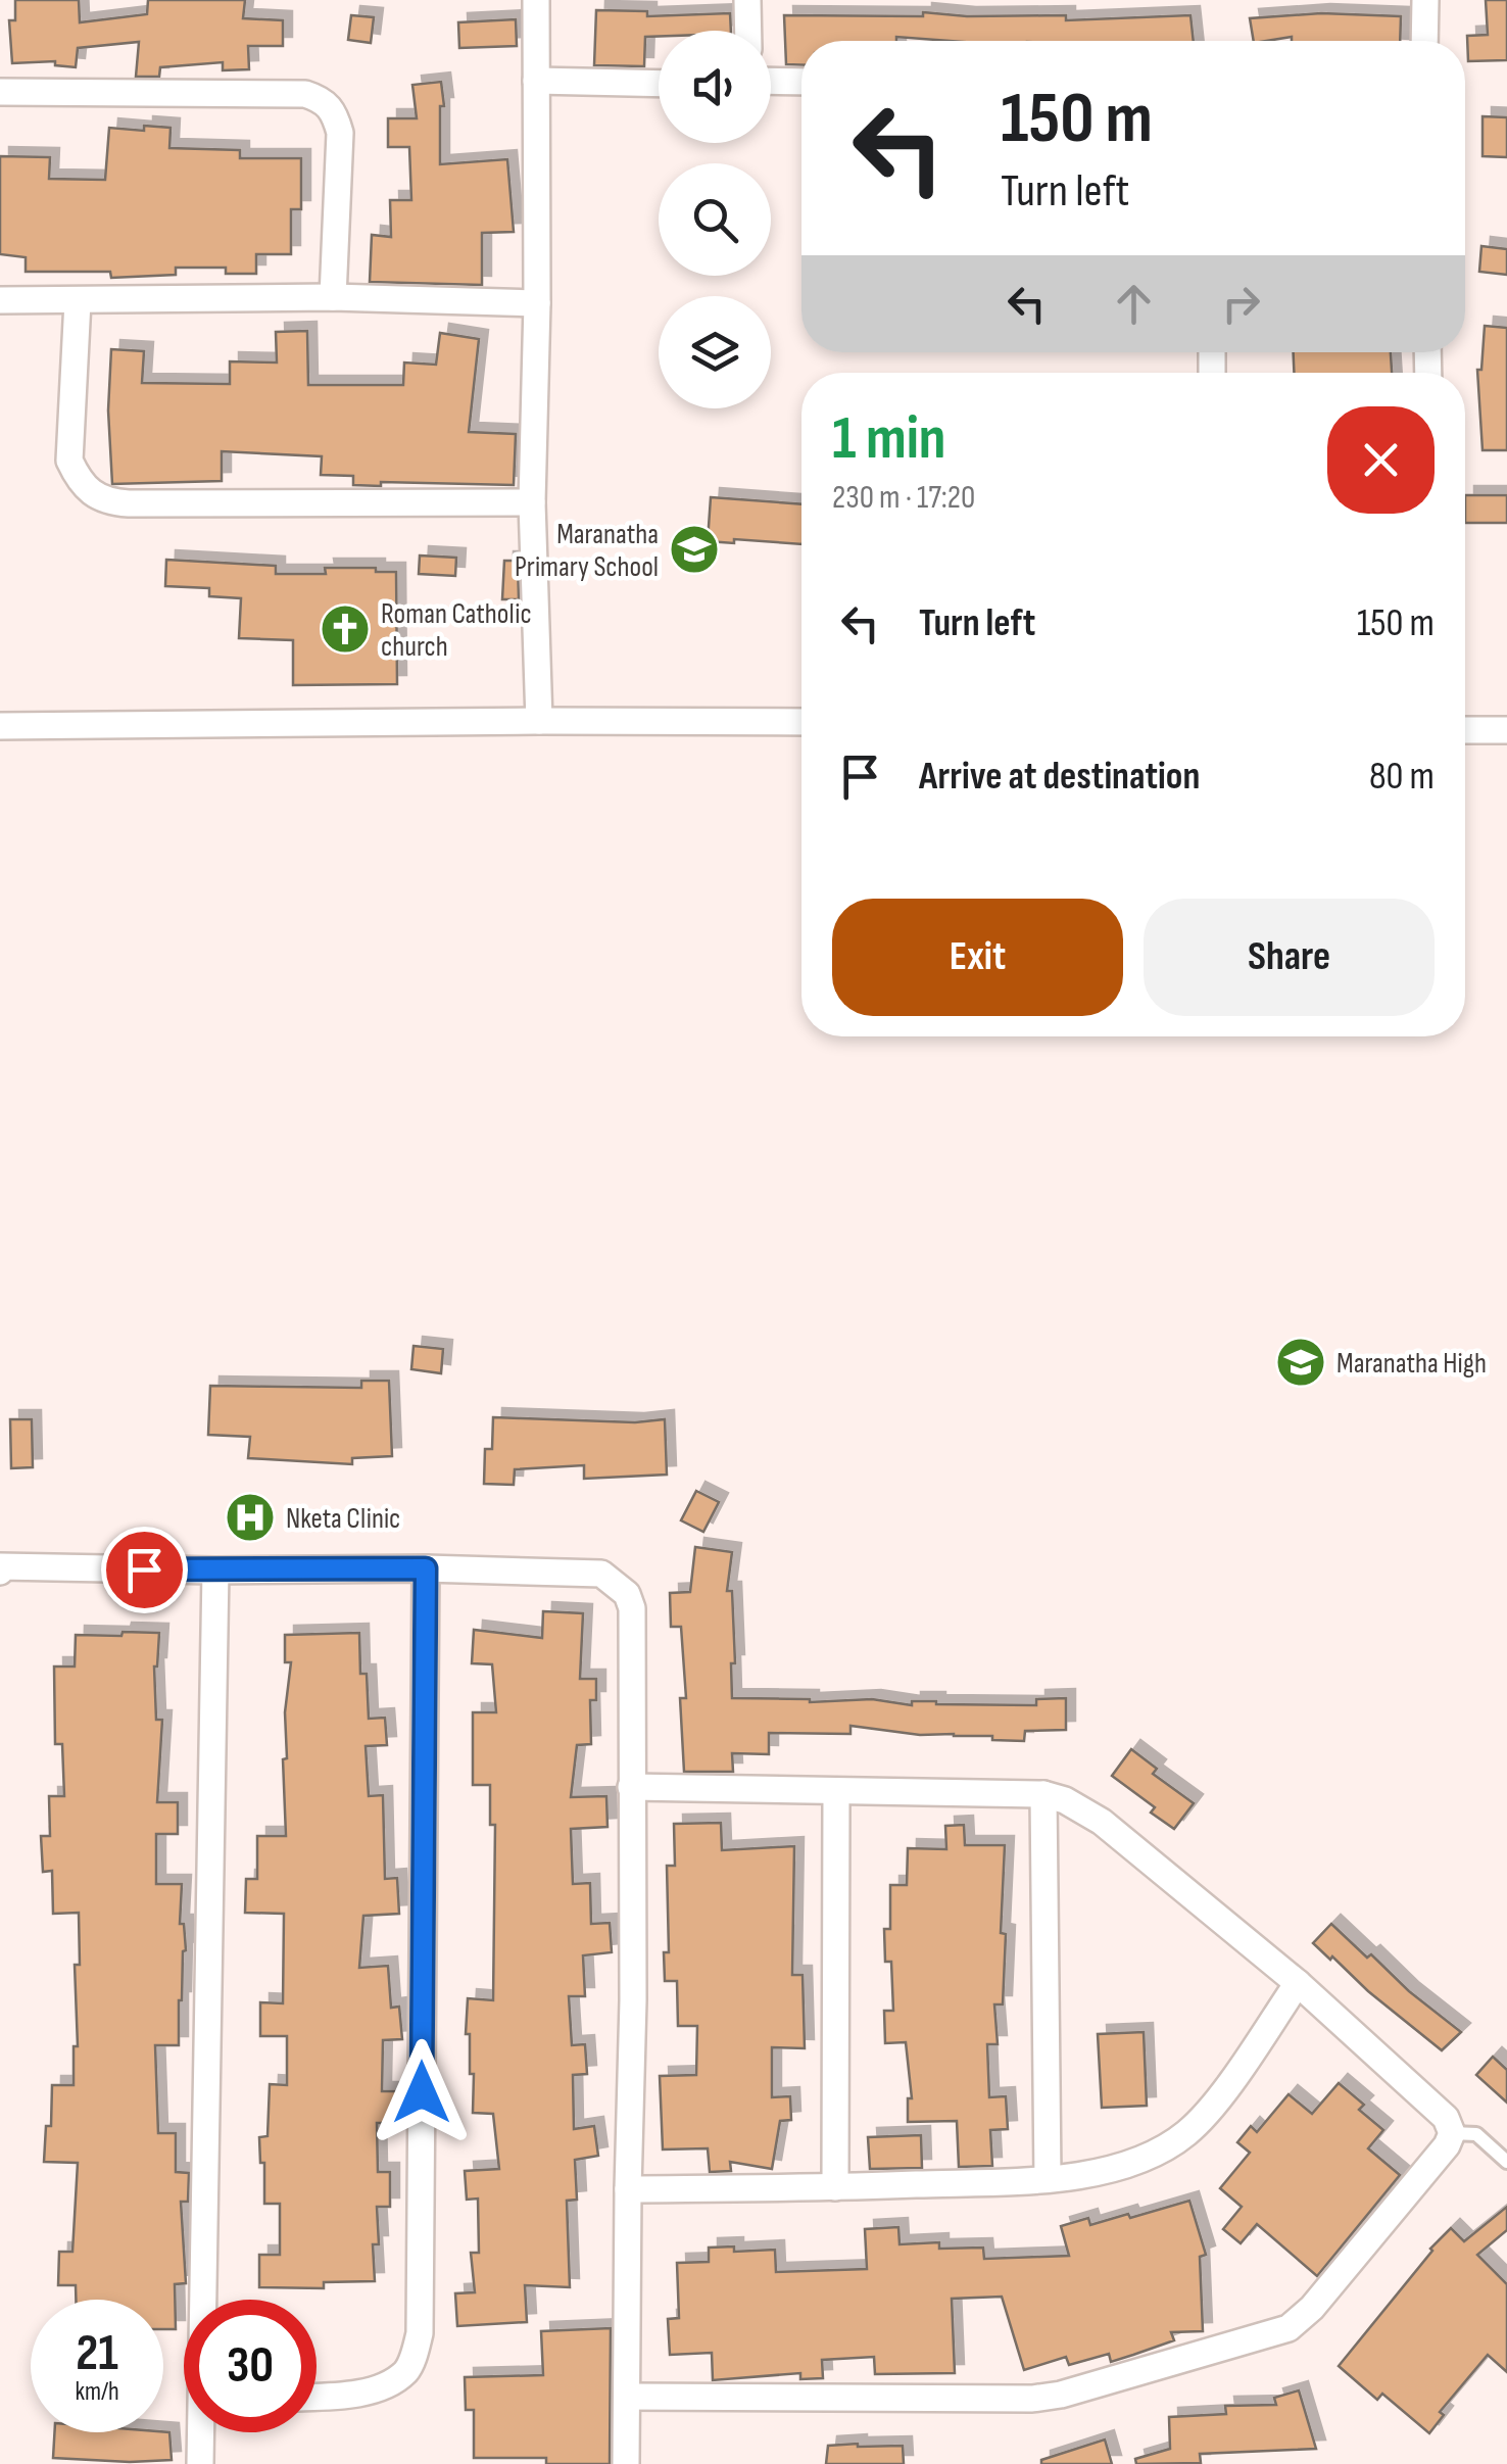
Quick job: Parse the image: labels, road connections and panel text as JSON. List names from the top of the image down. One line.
{"places":{"school or university":["Maranatha Primary School","Maranatha High"],"church":["Roman Catholic church"],"hospital":["Nketa Clinic"]},"page":{"turn":["150 m","Turn left"],"heading":["1 min","230 m · 17:20"],"list":[{"name":"Turn left","value":"150 m"},{"name":"Arrive at destination","value":"80 m"}],"buttons":["Exit","Share"],"speed":"21 km/h","limit":"30"}}
